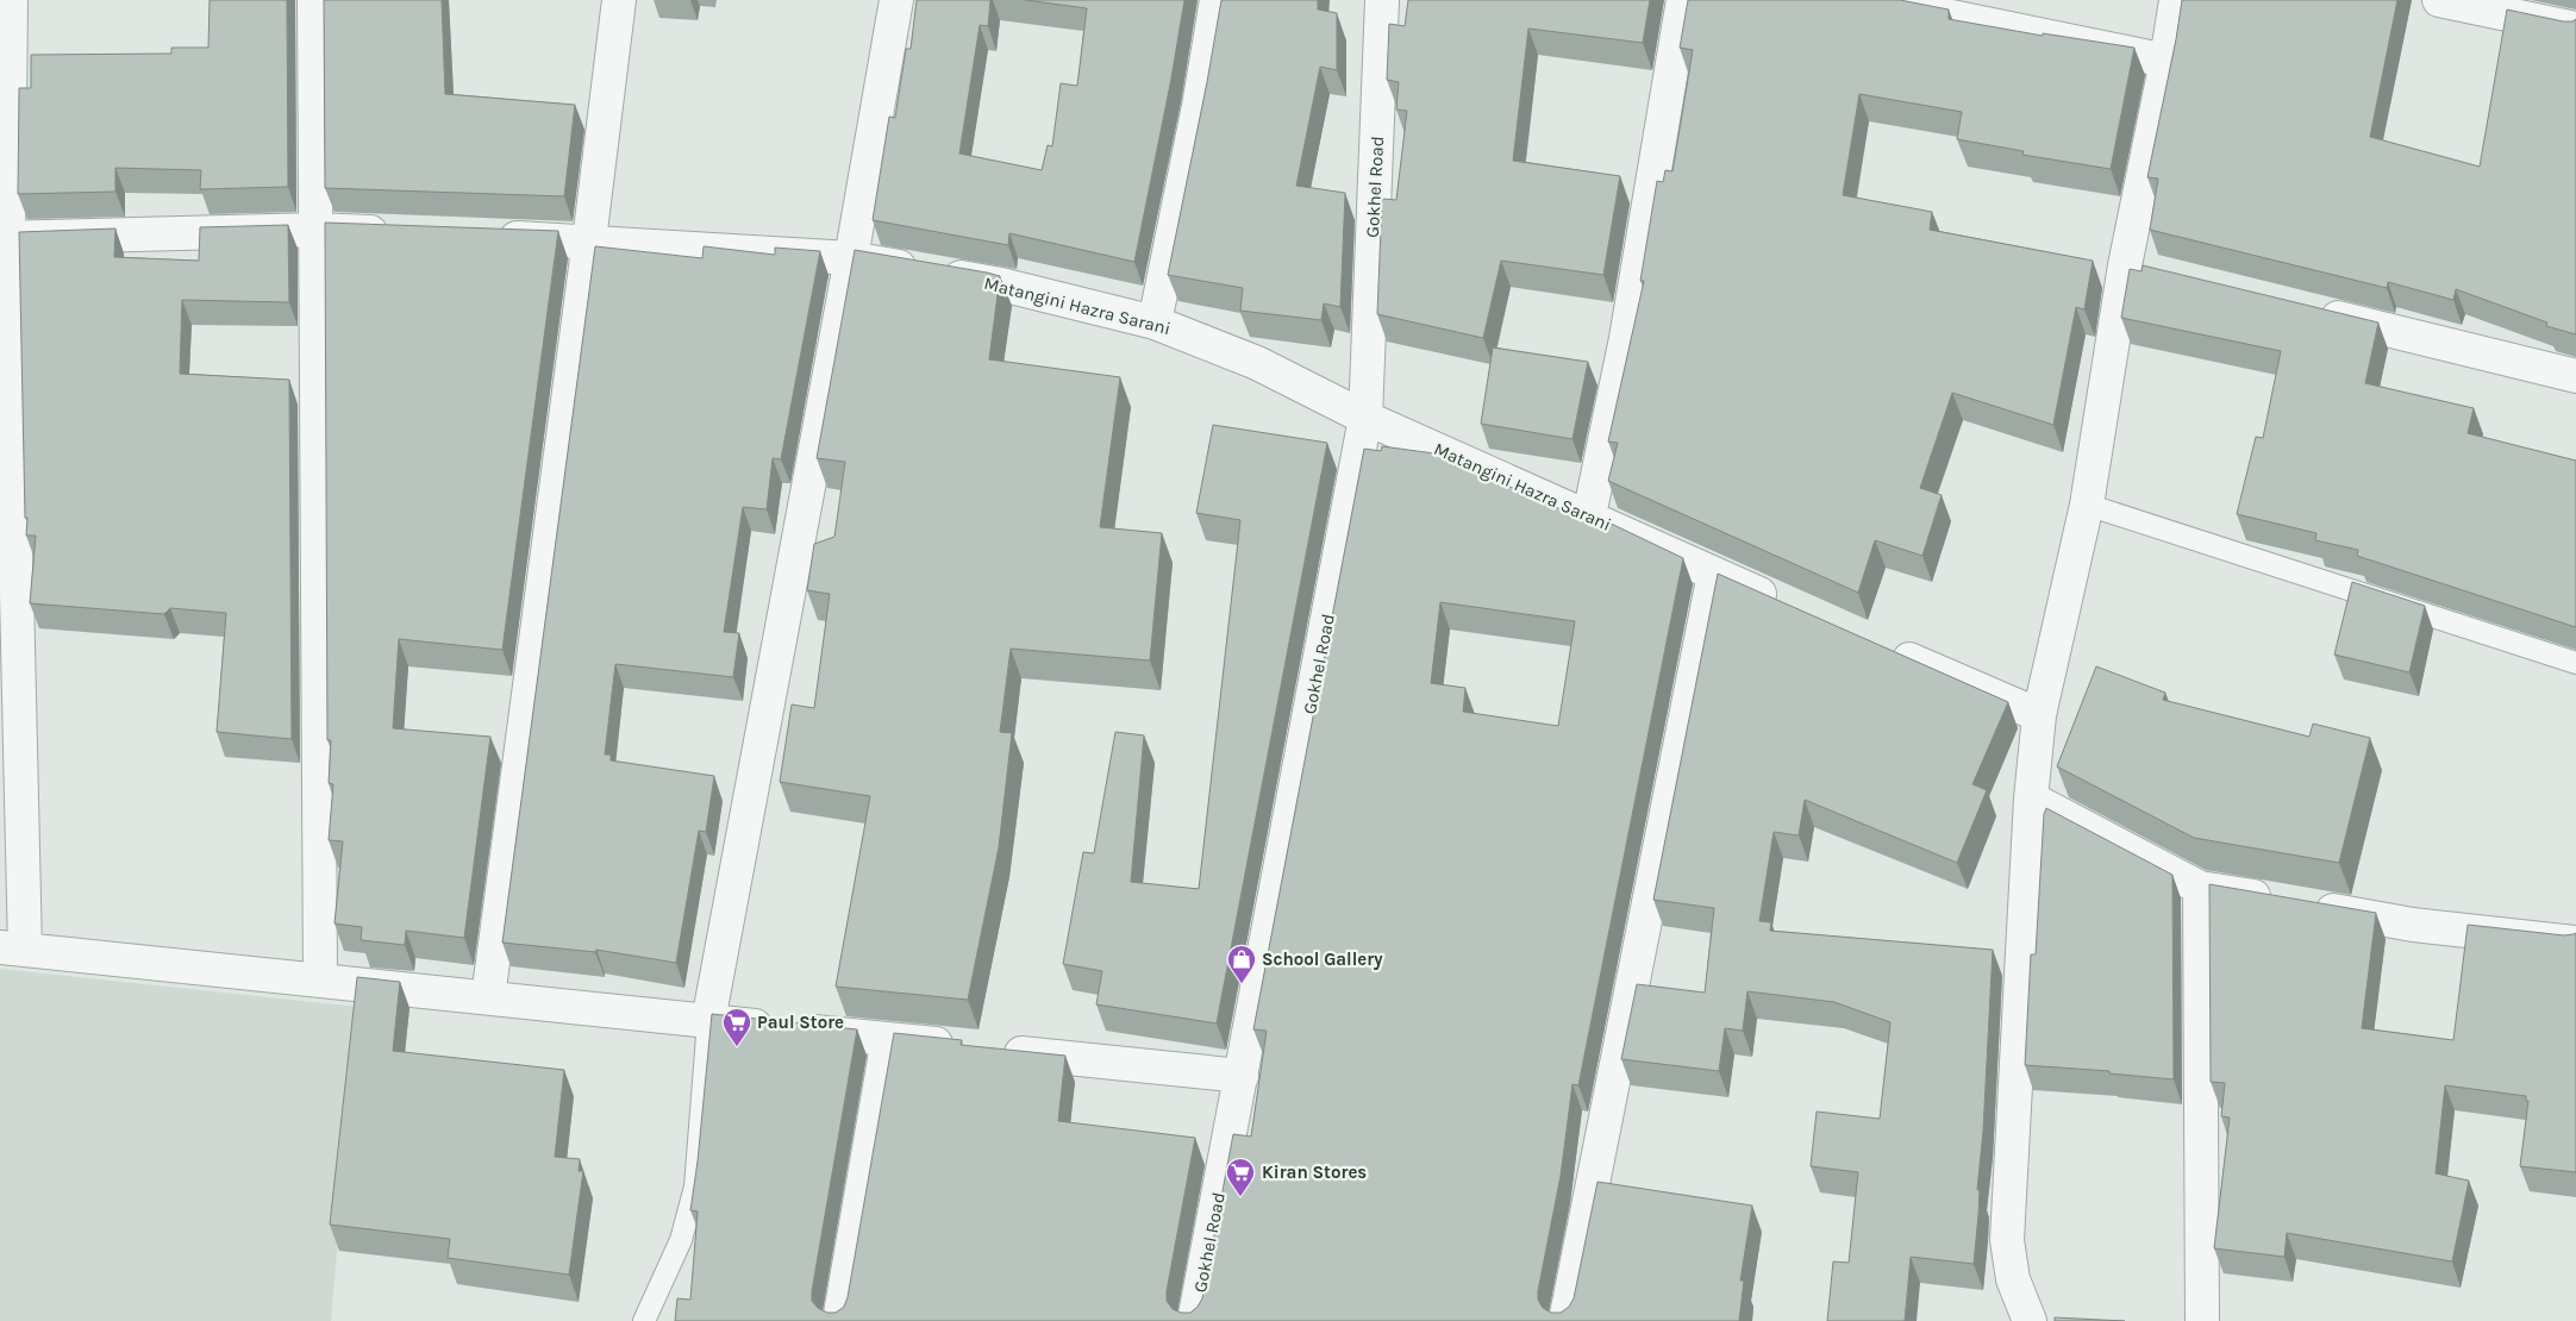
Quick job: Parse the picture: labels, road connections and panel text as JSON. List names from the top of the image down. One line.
{"streets":{"street":["Gokhel Road","Matangini Hazra Sarani"]},"crossings":[["Gokhel Road","Matangini Hazra Sarani"]],"places":{"shop":["School Gallery"],"supermarket":["Paul Store","Kiran Stores"]}}
